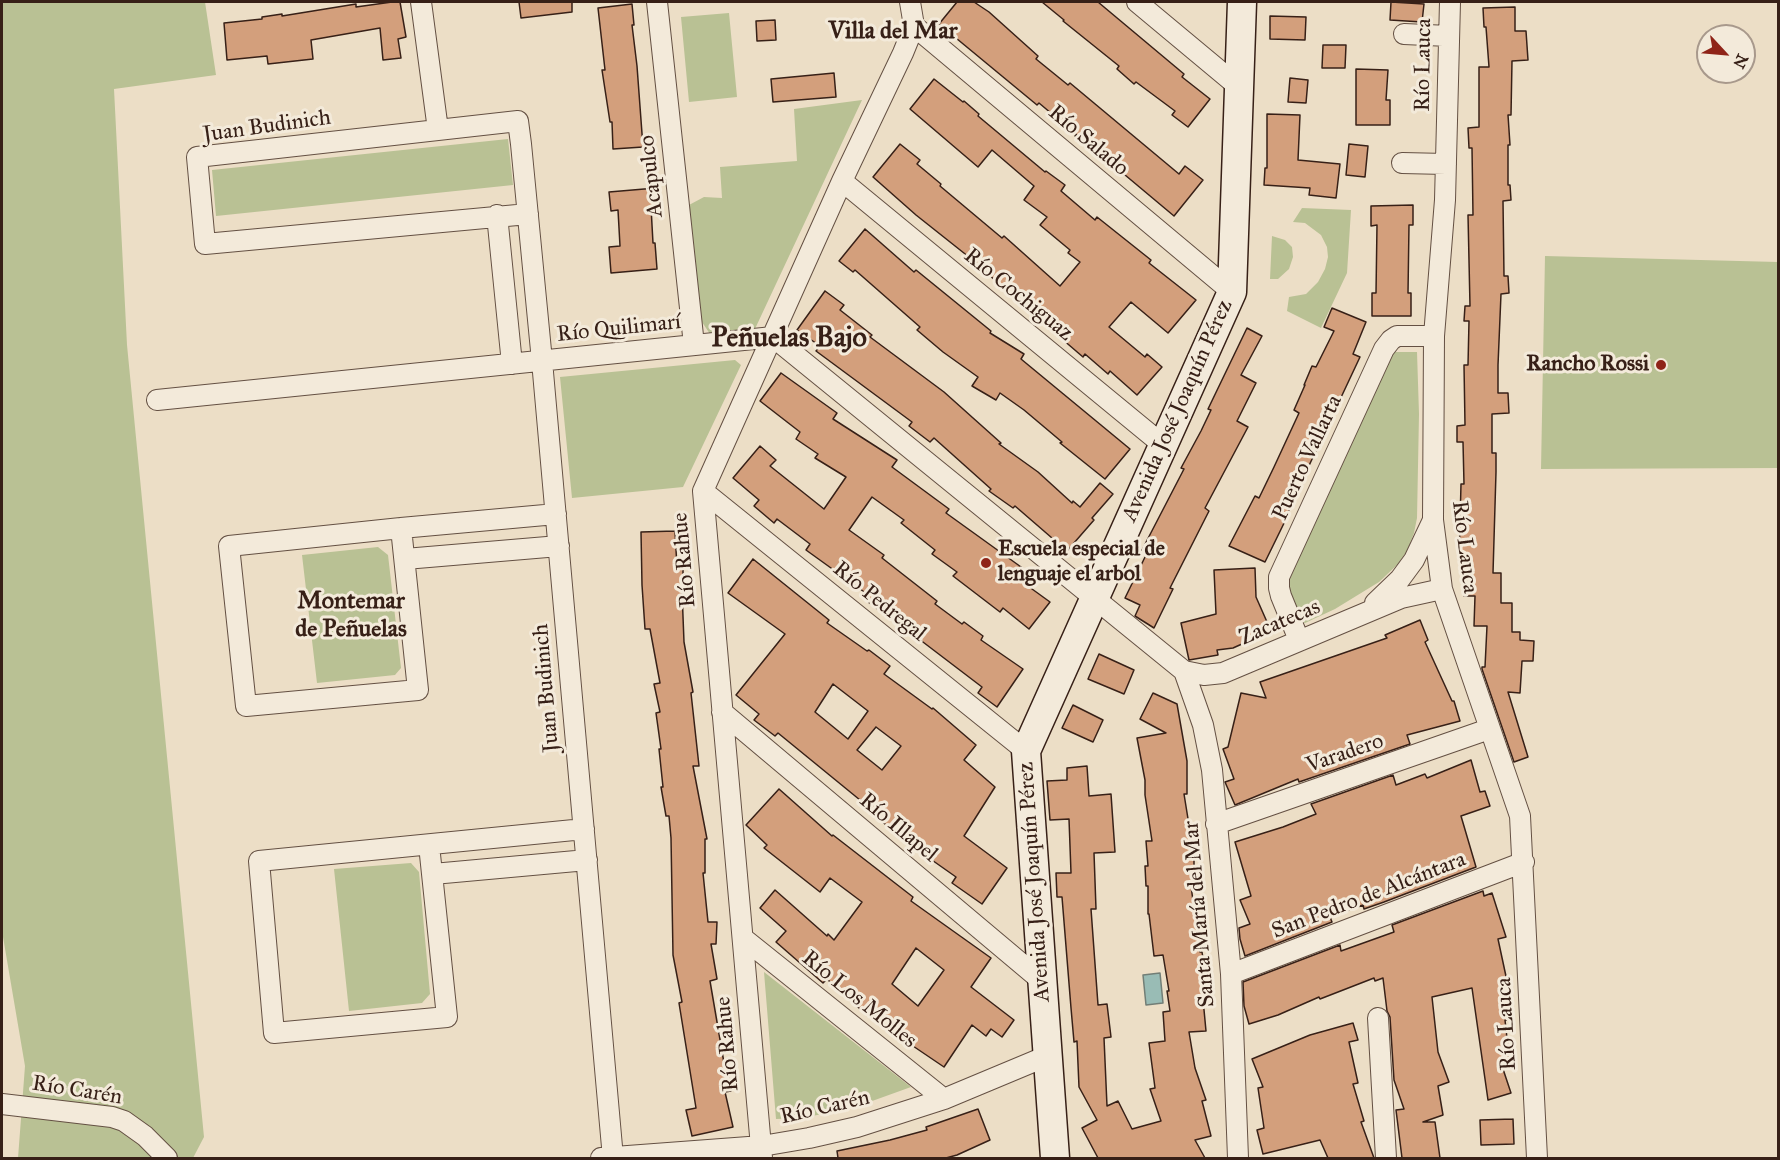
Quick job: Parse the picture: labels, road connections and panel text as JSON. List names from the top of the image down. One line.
{"streets":{"main road":["Avenida José Joaquín Pérez"],"street":["Río Lauca","Juan Budinich","Río Salado","Acapulco","Río Cochiguaz","Río Quilimarí","Puerto Vallarta","Río Rahue","Río Pedregal","Zacatecas","Varadero","Río Illapel","San Pedro de Alcántara","Santa María del Mar","Río Los Molles","Río Carén"]},"crossings":[["Río Lauca","Puerto Vallarta"],["Río Lauca","Zacatecas"],["Río Lauca","Varadero"],["Río Lauca","San Pedro de Alcántara"],["Juan Budinich","Río Quilimarí"],["Juan Budinich","Río Carén"],["Río Salado","Avenida José Joaquín Pérez"],["Río Salado","Río Rahue"],["Acapulco","Río Quilimarí"],["Río Cochiguaz","Avenida José Joaquín Pérez"],["Río Cochiguaz","Río Rahue"],["Río Quilimarí","Río Rahue"],["Avenida José Joaquín Pérez","Río Pedregal"],["Avenida José Joaquín Pérez","Río Illapel"],["Avenida José Joaquín Pérez","Río Carén"],["Puerto Vallarta","Zacatecas"],["Río Rahue","Río Pedregal"],["Río Rahue","Río Illapel"],["Río Rahue","Río Los Molles"],["Río Rahue","Río Carén"],["Zacatecas","Santa María del Mar"],["Varadero","Santa María del Mar"],["San Pedro de Alcántara","Santa María del Mar"],["Río Los Molles","Río Carén"]],"districts":["Villa del Mar","Peñuelas Bajo","Montemar de Peñuelas"],"places":["Rancho Rossi","Escuela especial de lenguaje el arbol"],"north":"bottom right"}
